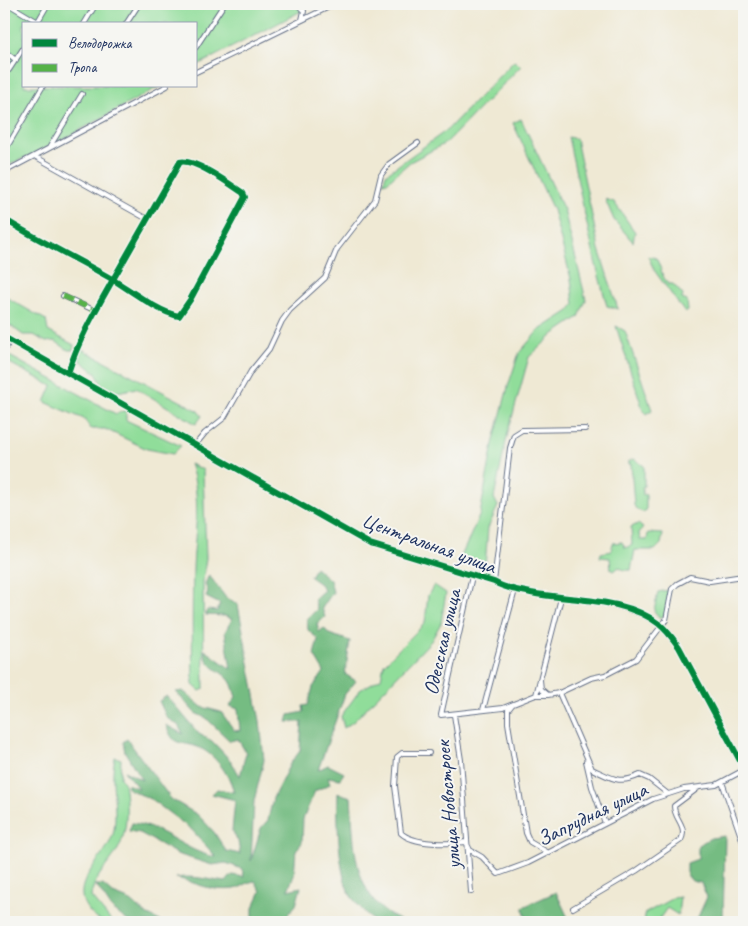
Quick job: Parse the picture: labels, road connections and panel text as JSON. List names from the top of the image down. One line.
{"streets":{"street":["Центральная улица","Одесская улица","улица Новостроек","Запрудная улица"]},"crossings":[["Центральная улица","Одесская улица"],["Центральная улица","Запрудная улица"],["Одесская улица","улица Новостроек"],["улица Новостроек","Запрудная улица"]],"legend":["Велодорожка","Тропа"]}
